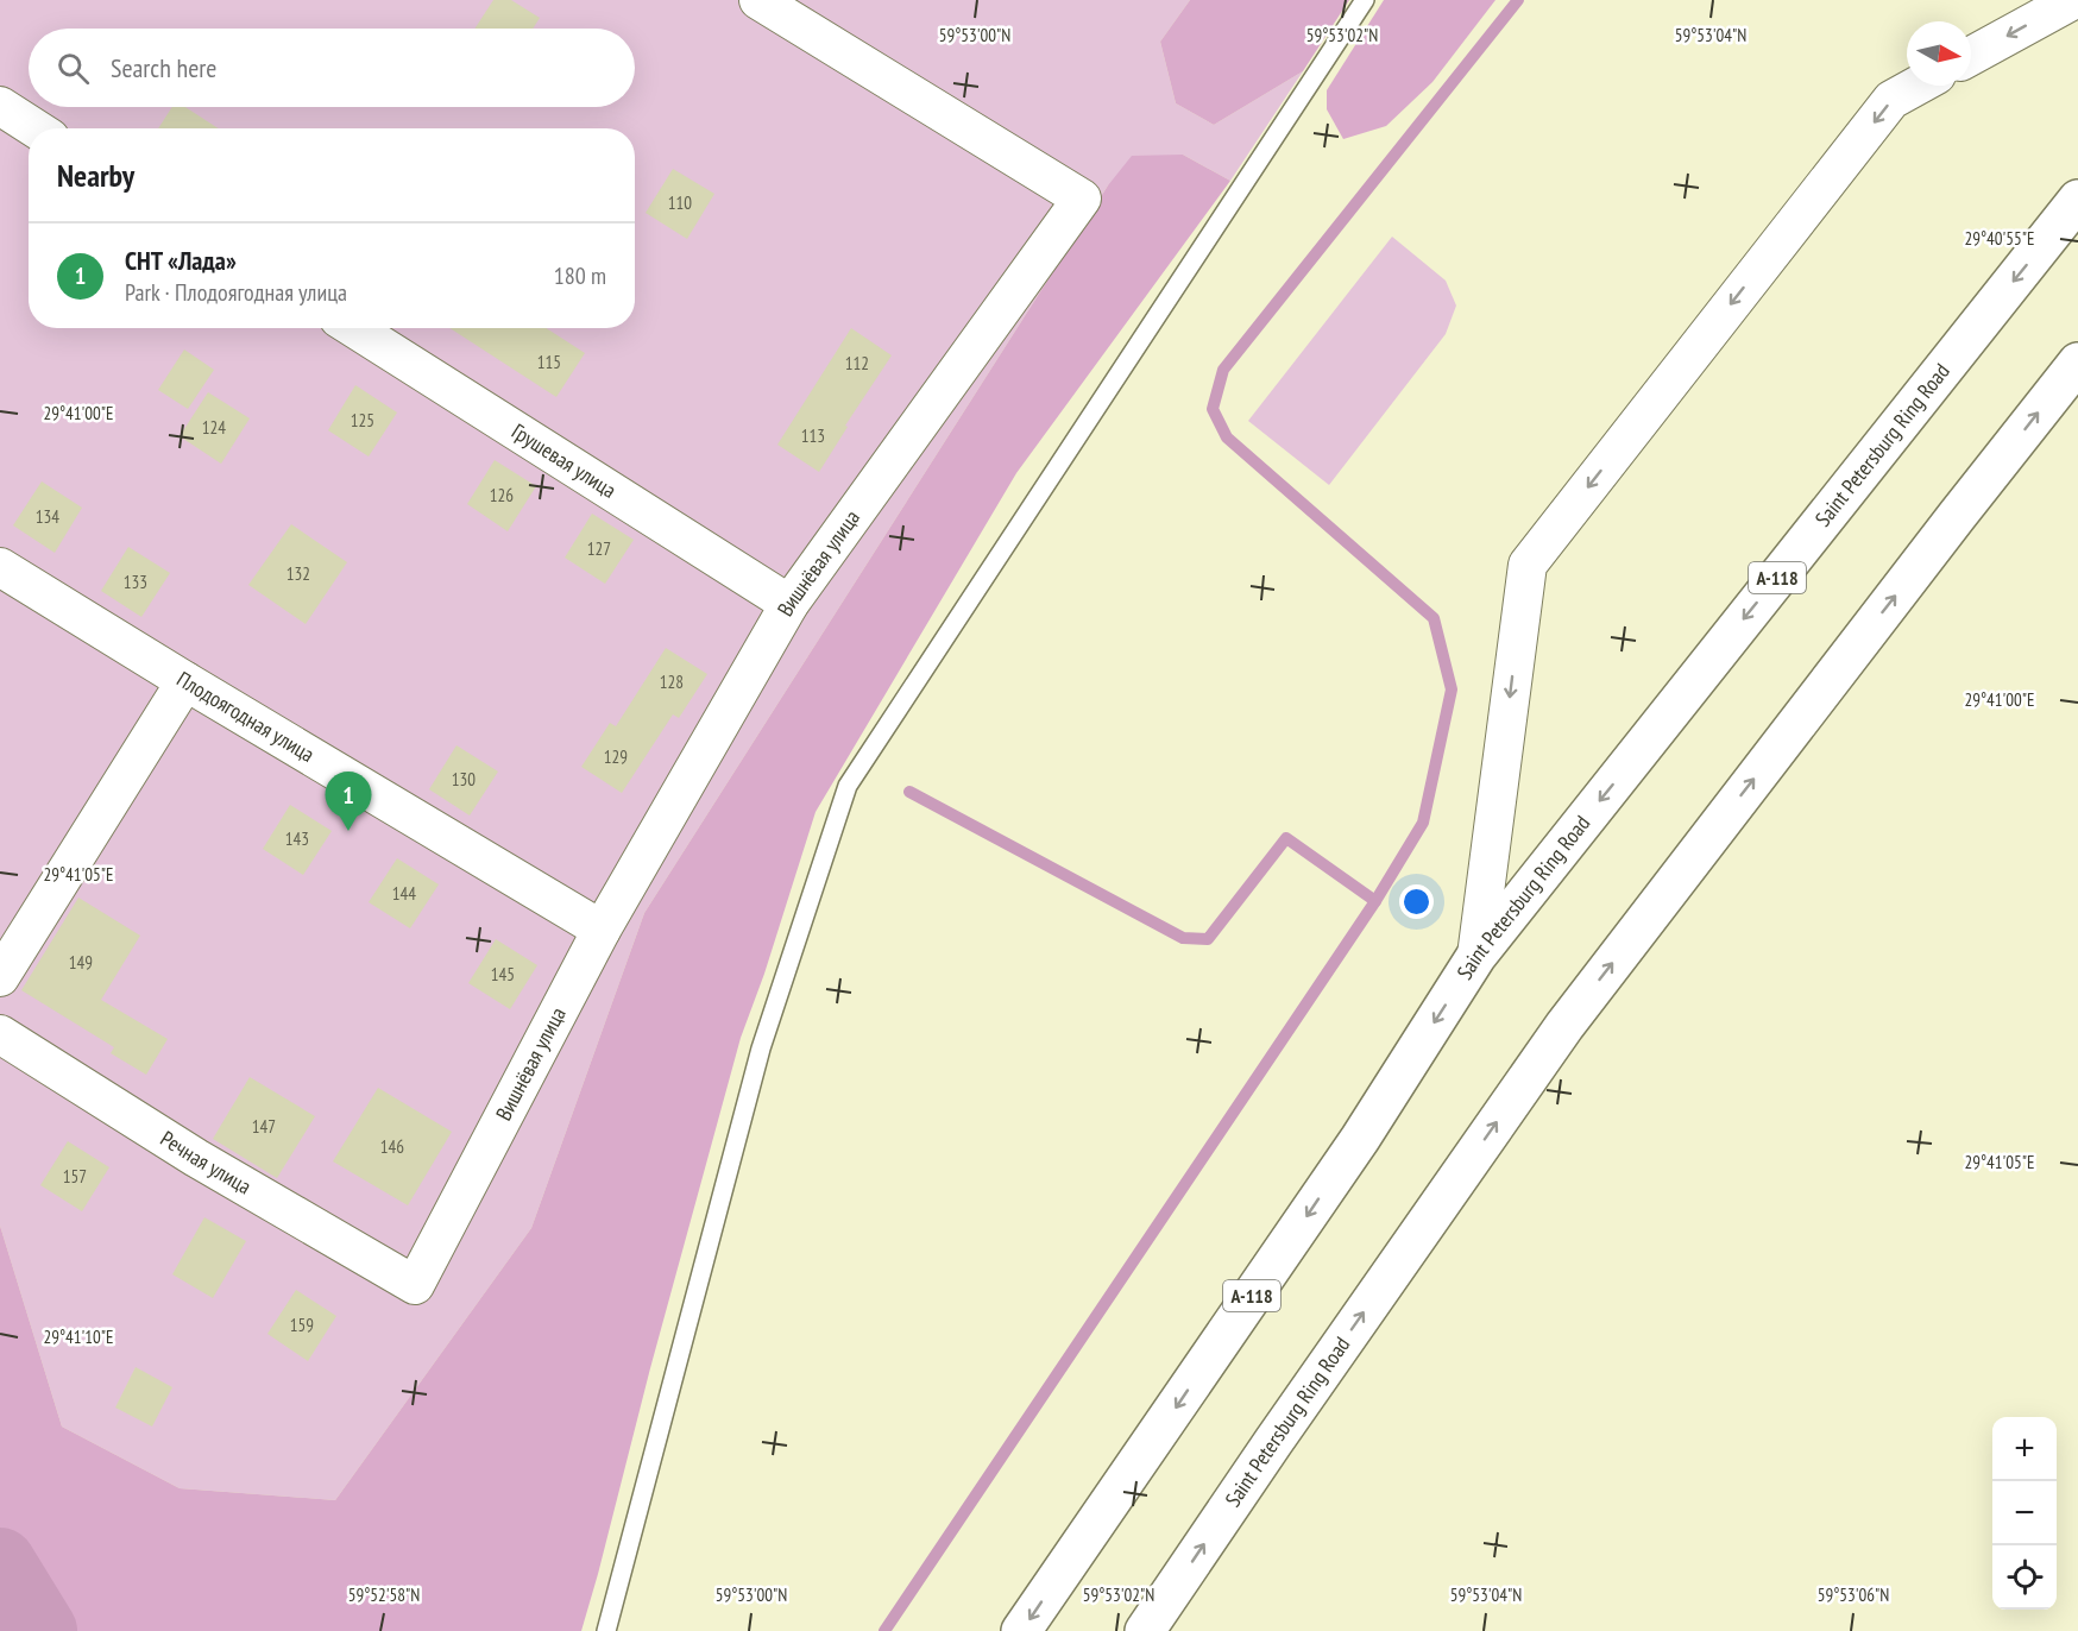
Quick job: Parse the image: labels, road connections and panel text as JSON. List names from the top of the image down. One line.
{"streets":{"highway":["Saint Petersburg Ring Road","А-118"],"street":["Грушевая улица","Вишнёвая улица","Плодоягодная улица","Речная улица"]},"crossings":[["Грушевая улица","Вишнёвая улица"],["Вишнёвая улица","Плодоягодная улица"],["Вишнёвая улица","Речная улица"]],"house_numbers":["110","115","112","125","124","113","126","134","127","132","133","128","129","130","143","144","149","145","147","146","157","159"],"north":"right","page":{"search":"Search here","heading":"Nearby","list":[{"mark":"1","name":"СНТ «Лада»","note":"Park · Плодоягодная улица","value":"180 m"}],"pins":"1","map_buttons":["+","−"]},"coordinates":["59°53'00\"N","59°53'02\"N","59°53'04\"N","29°40'55\"E","29°41'00\"E","29°41'05\"E","29°41'10\"E","59°52'58\"N","59°53'06\"N"]}
